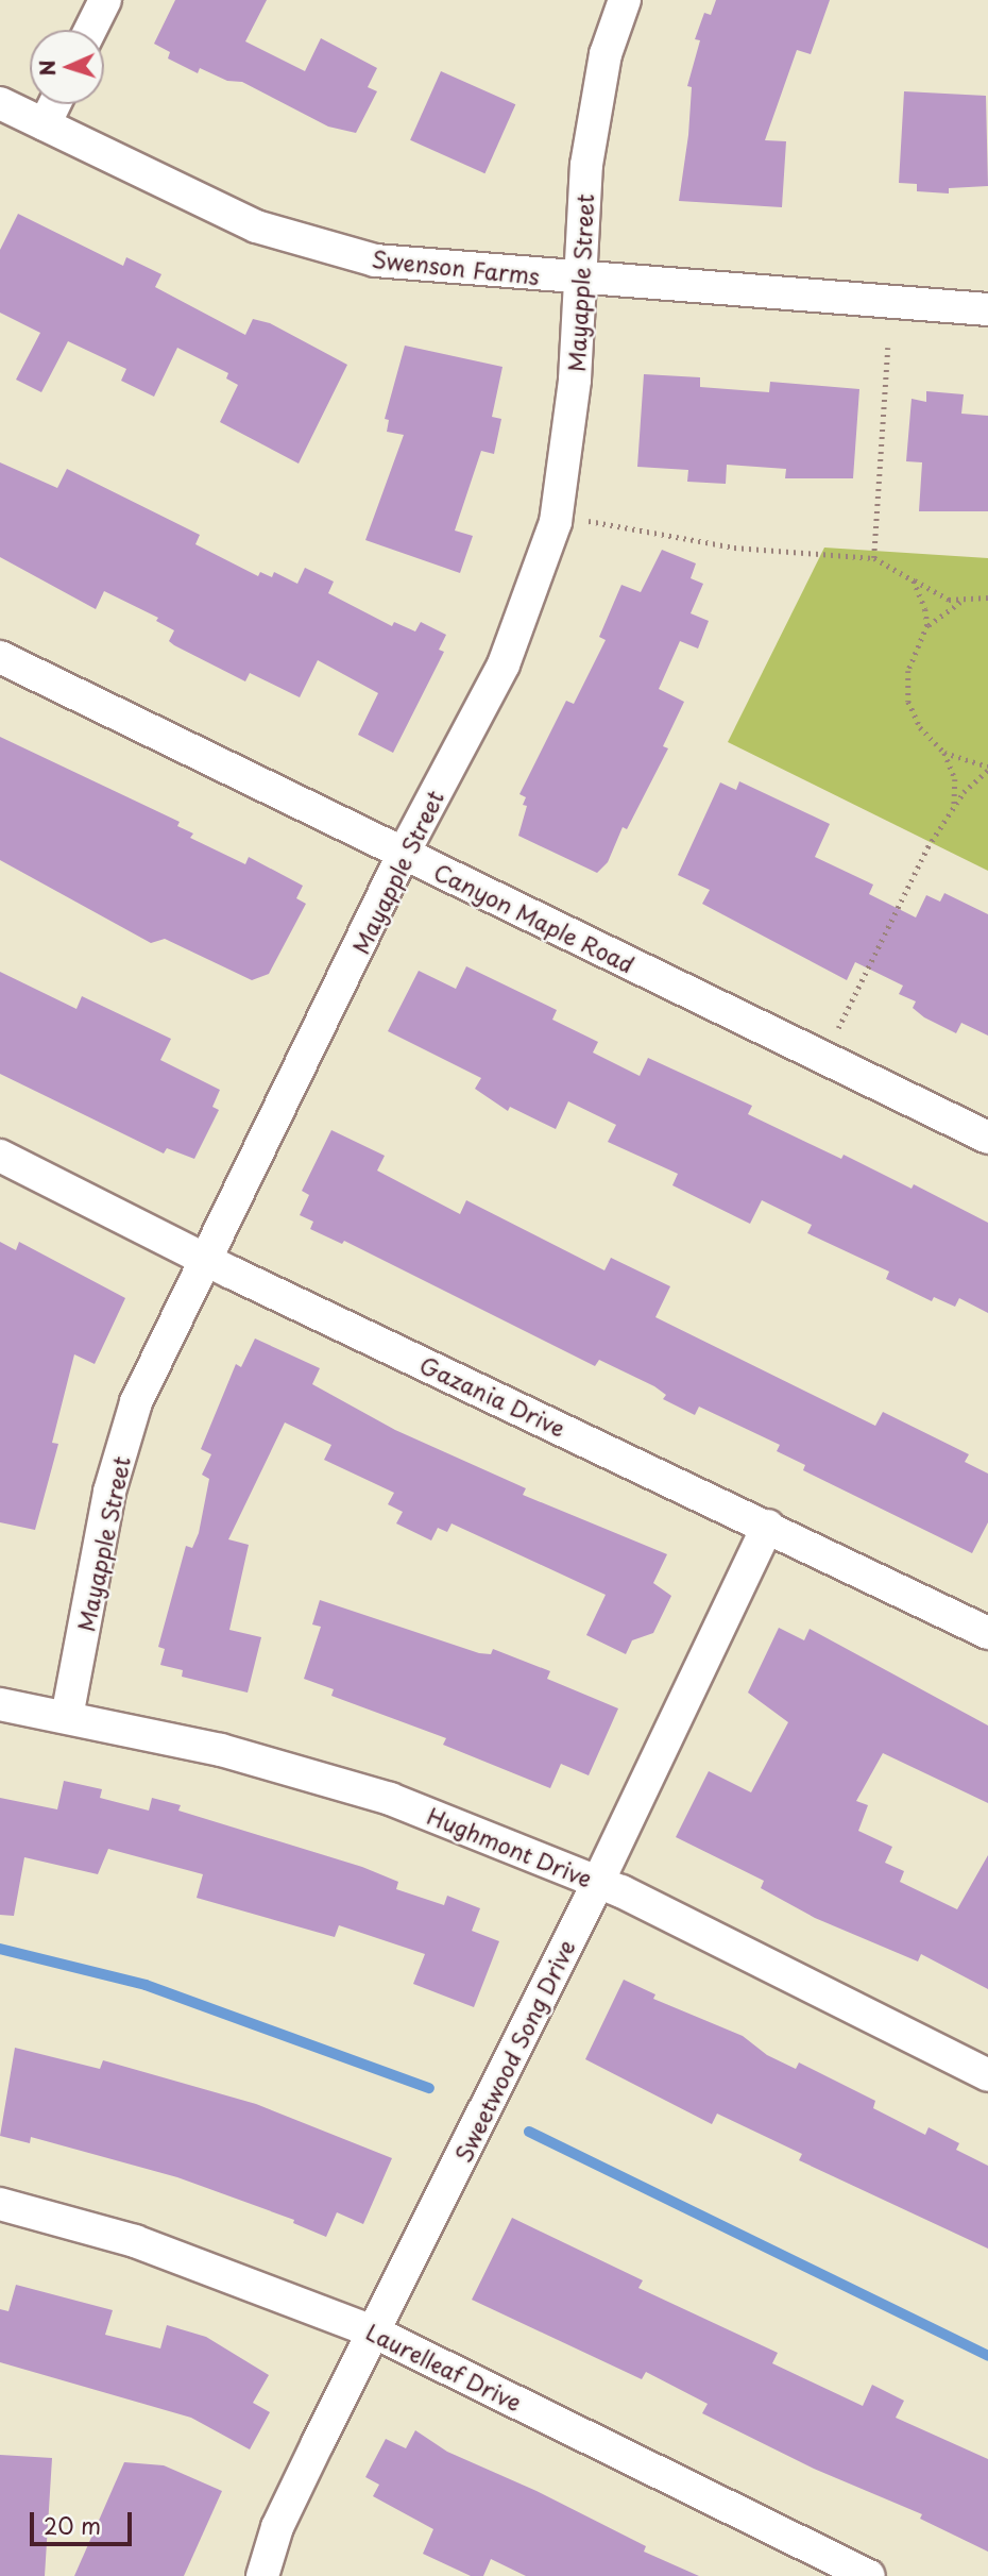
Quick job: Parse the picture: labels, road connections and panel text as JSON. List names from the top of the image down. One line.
{"streets":{"street":["Swenson Farms","Mayapple Street","Canyon Maple Road","Gazania Drive","Hughmont Drive","Sweetwood Song Drive","Laurelleaf Drive"]},"crossings":[["Swenson Farms","Mayapple Street"],["Mayapple Street","Canyon Maple Road"],["Mayapple Street","Gazania Drive"],["Mayapple Street","Hughmont Drive"],["Gazania Drive","Sweetwood Song Drive"],["Hughmont Drive","Sweetwood Song Drive"],["Sweetwood Song Drive","Laurelleaf Drive"]],"scale_bar":"20 m","north":"left"}
